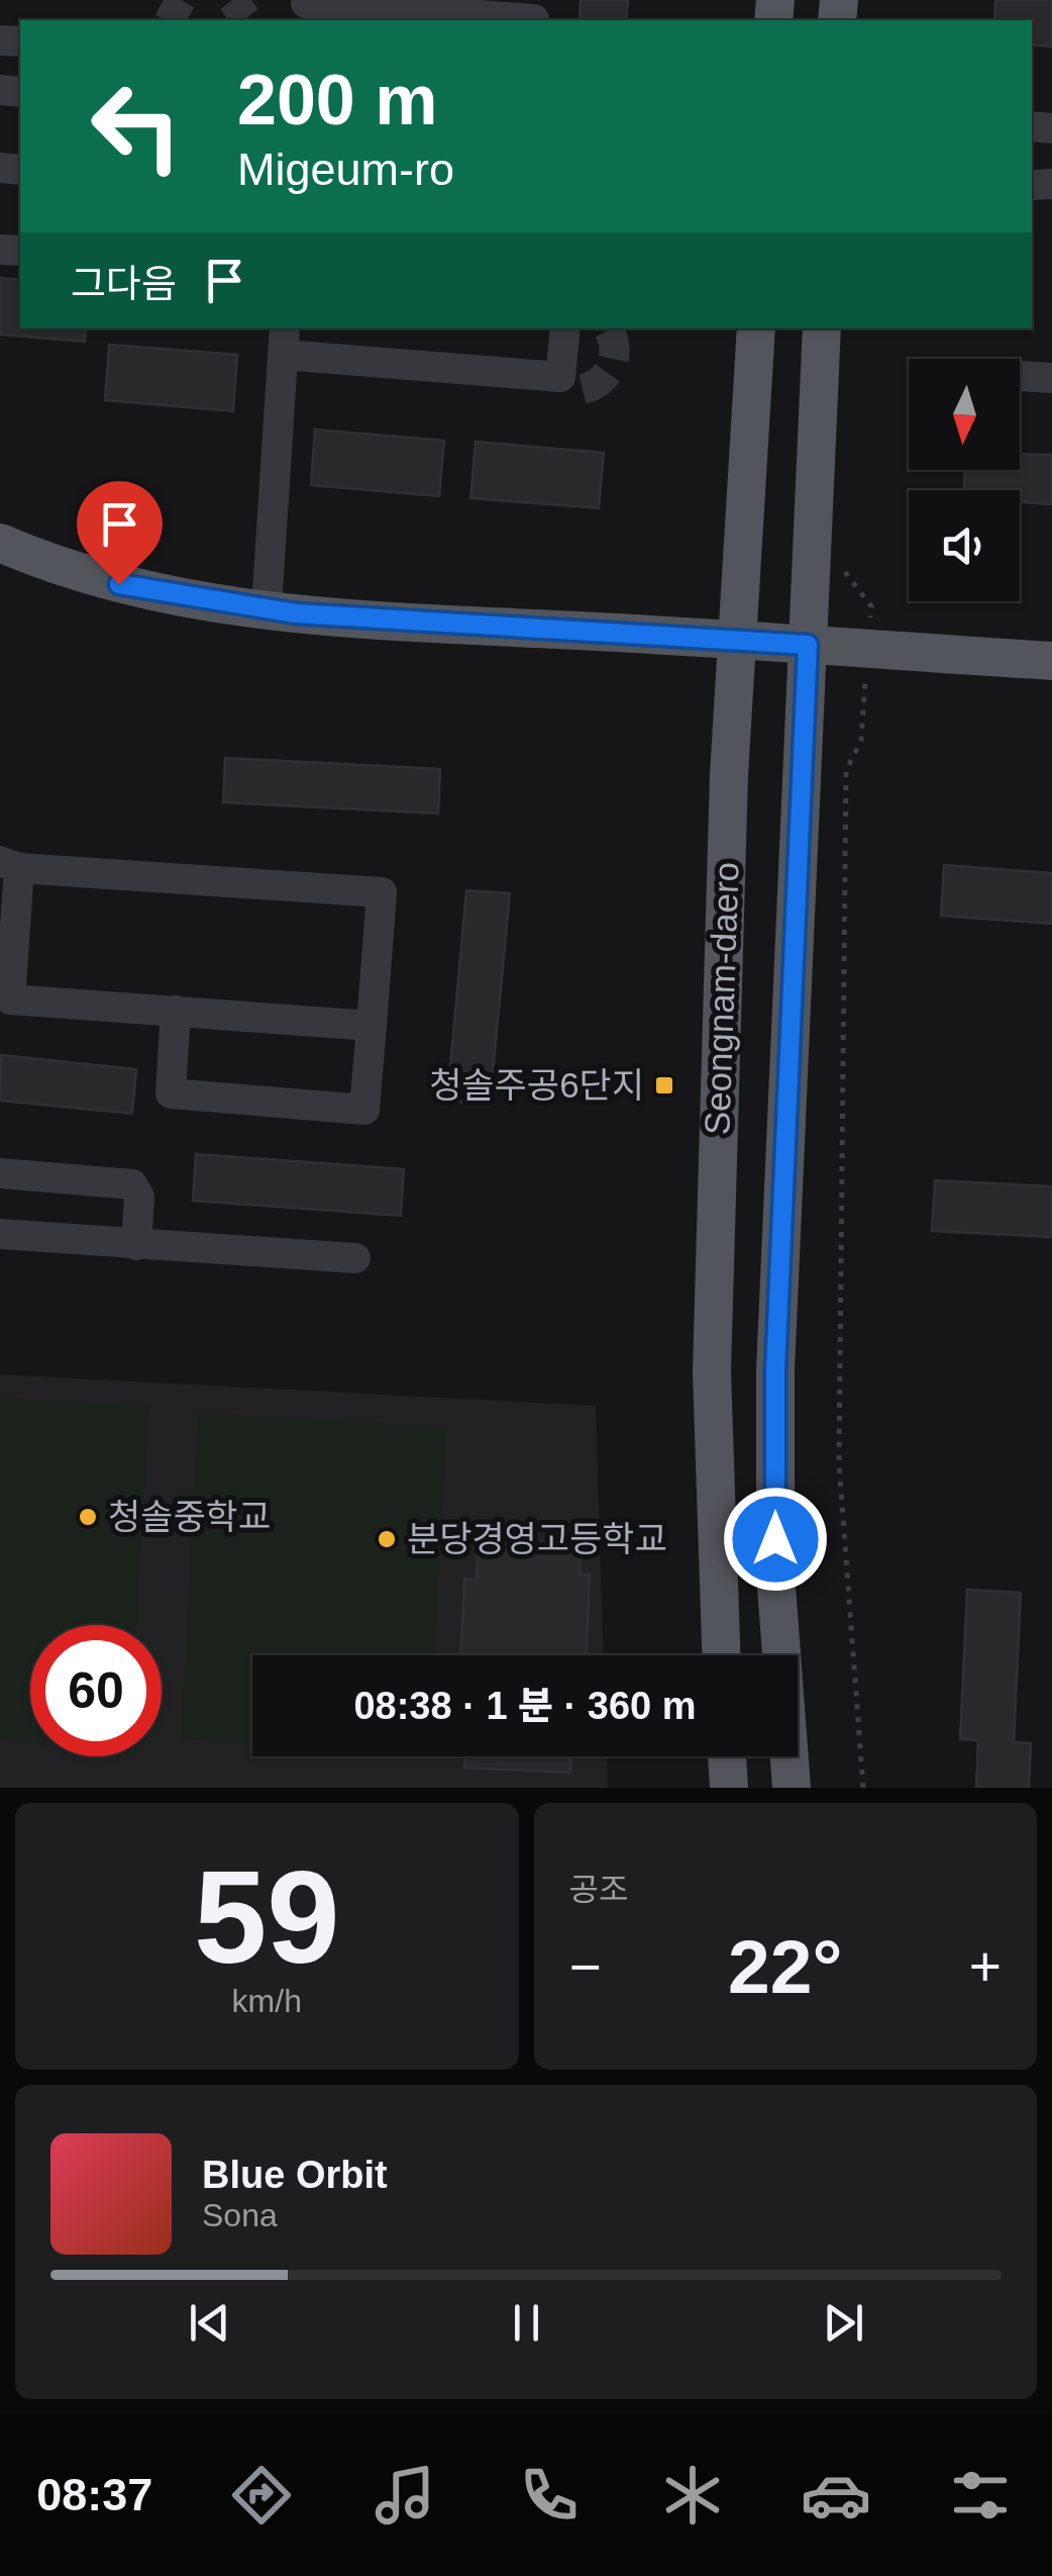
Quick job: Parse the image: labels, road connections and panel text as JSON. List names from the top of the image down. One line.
{"streets":{"main road":["Seongnam-daero"]},"places":{"transit":["청솔주공6단지"],"other":["청솔중학교","분당경영고등학교"]},"north":"bottom","page":{"turn":["200 m","Migeum-ro"],"then":"그다음","limit":"60","trip":"08:38 · 1 분 · 360 m","tile":[["59","km/h"],"공조"],"heat":["−","22°","+"],"song":["Blue Orbit","Sona"],"tabs":"08:37"}}
